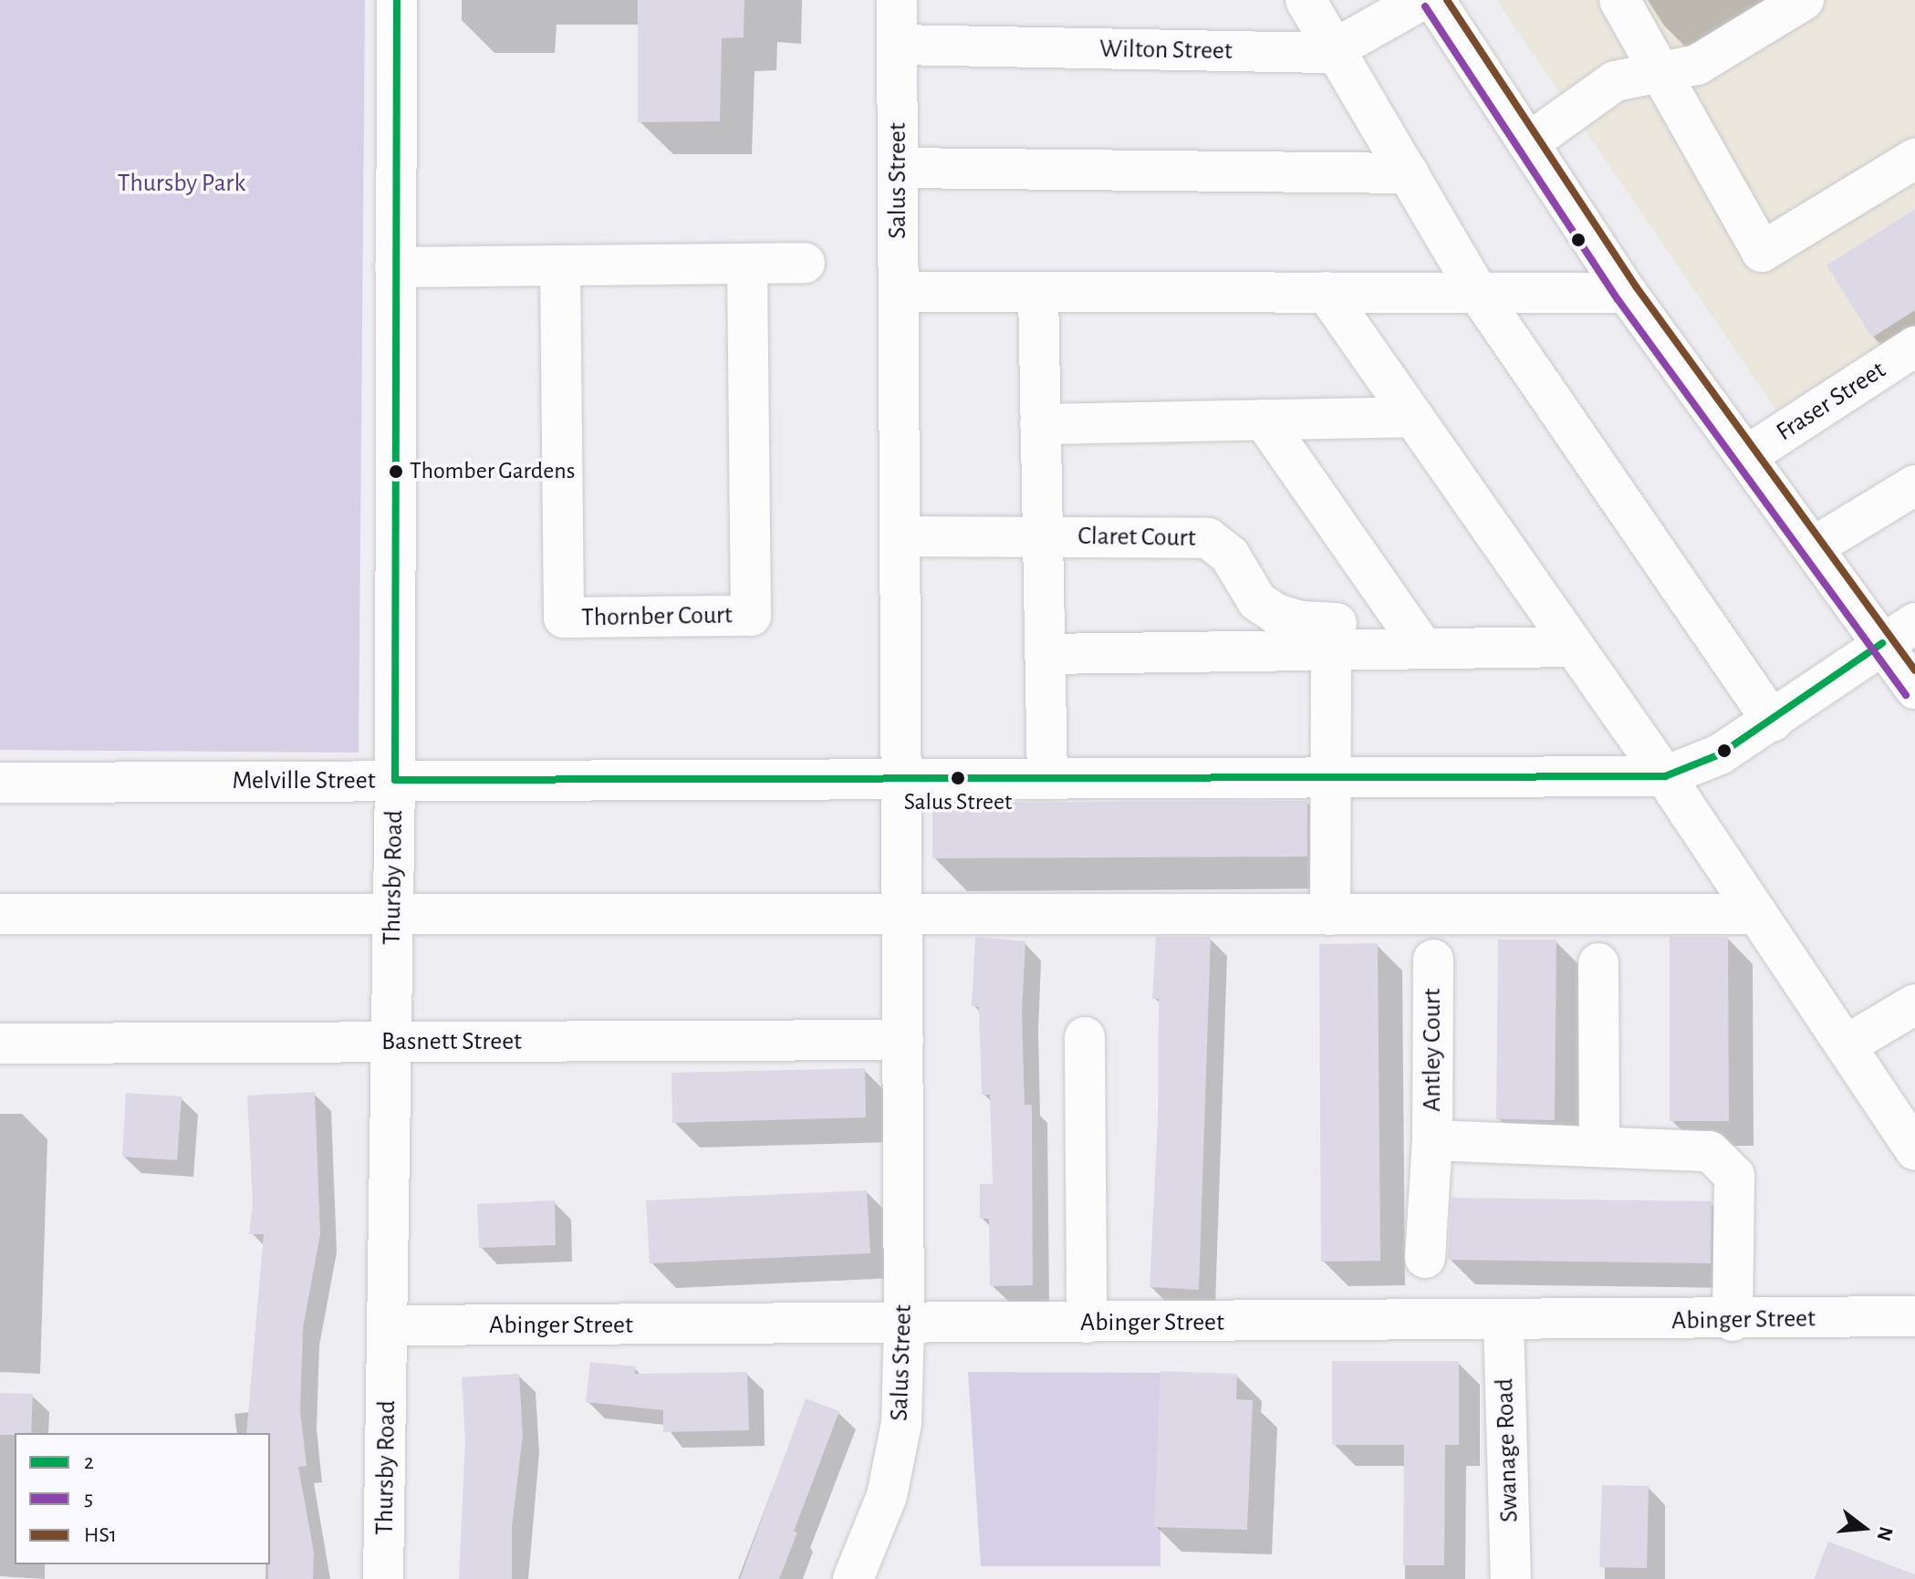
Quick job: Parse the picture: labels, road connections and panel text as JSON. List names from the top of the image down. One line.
{"streets":{"street":["Wilton Street","Salus Street","Fraser Street","Claret Court","Thornber Court","Melville Street","Thursby Road","Basnett Street","Antley Court","Abinger Street","Swanage Road"]},"crossings":[["Wilton Street","Salus Street"],["Salus Street","Claret Court"],["Salus Street","Melville Street"],["Salus Street","Basnett Street"],["Salus Street","Abinger Street"],["Melville Street","Thursby Road"],["Thursby Road","Basnett Street"],["Thursby Road","Abinger Street"],["Antley Court","Abinger Street"],["Abinger Street","Swanage Road"]],"parks":["Thursby Park"],"places":["Thomber Gardens","Salus Street"],"lines":["transit line 2","transit line HS1","transit line 5"],"legend":["2","5","HS1"],"north":"right"}
